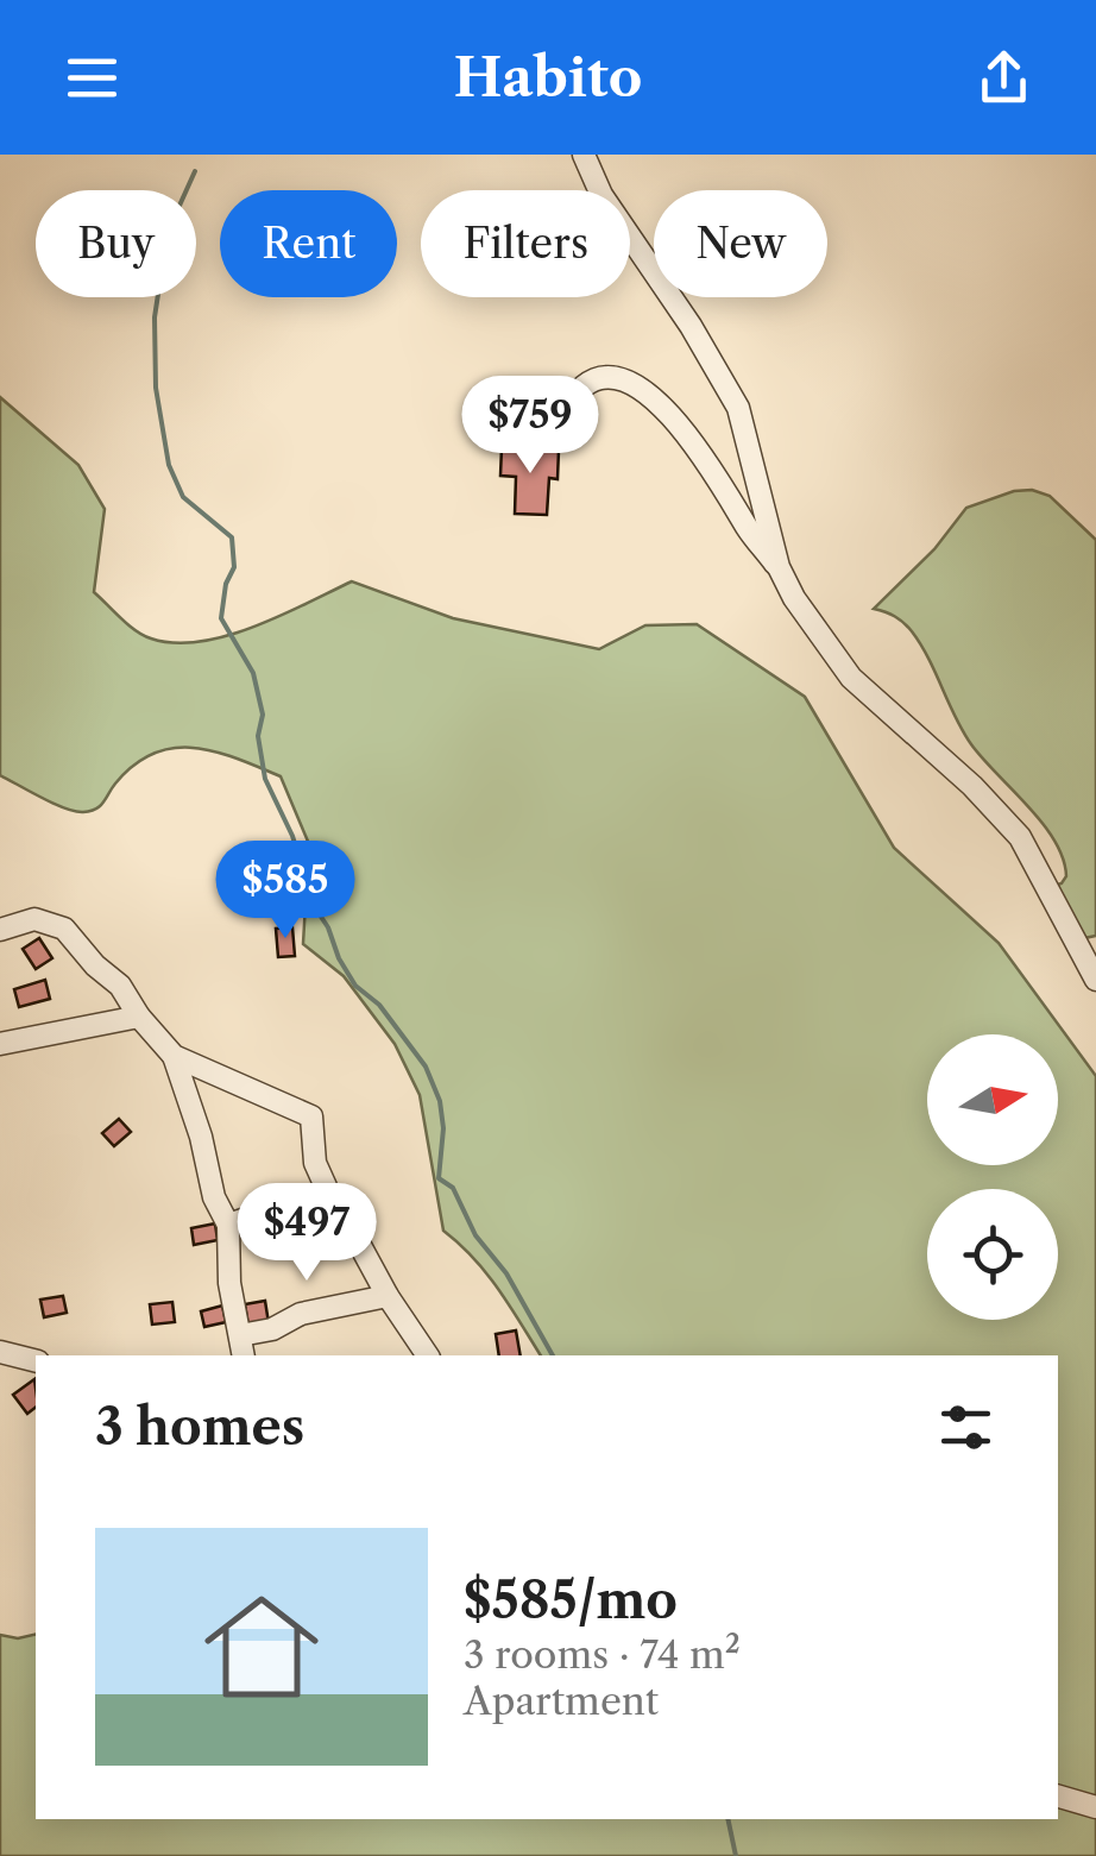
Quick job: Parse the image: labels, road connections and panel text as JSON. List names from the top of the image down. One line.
{"north":"right","page":{"header":"Habito","chip":["Buy","Rent","Filters","New"],"price":["$759","$585","$497"],"heading":"3 homes","list":[{"name":"$585/mo","note":"3 rooms · 74 m² · Apartment"}]}}
